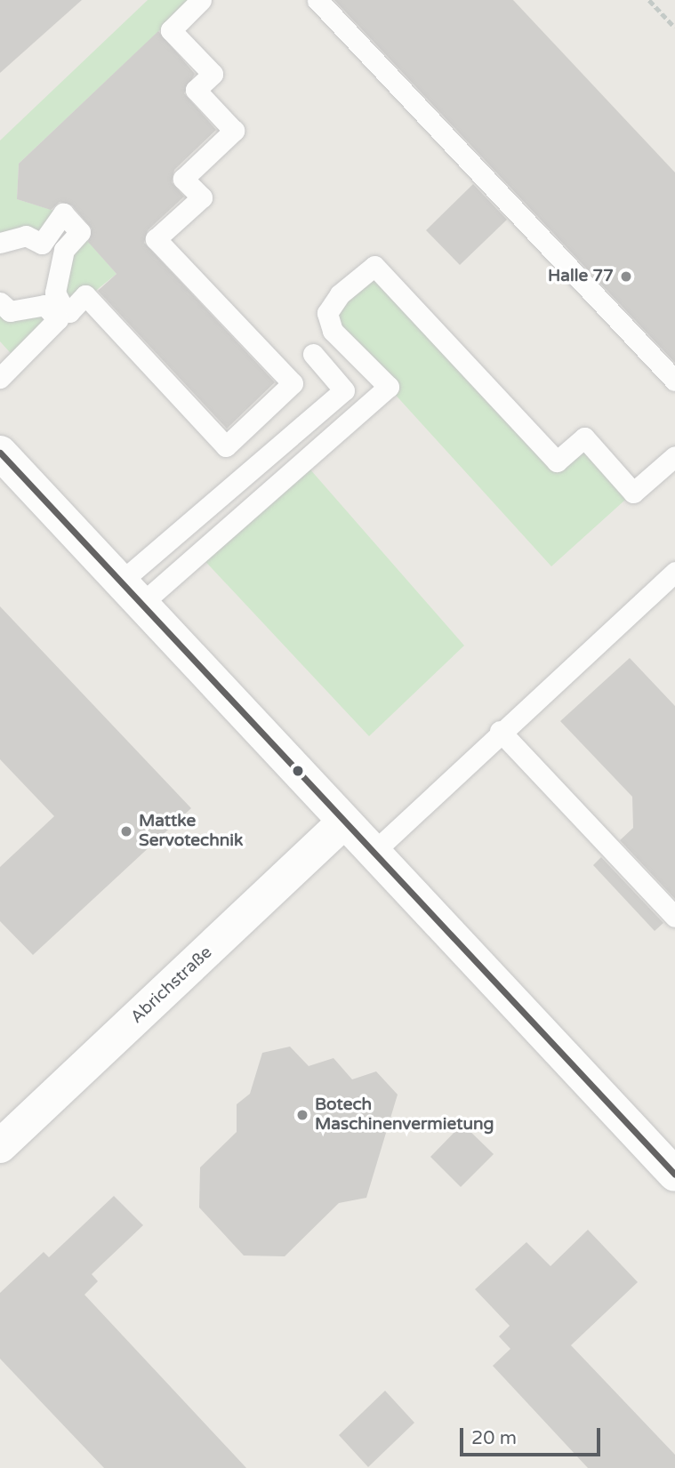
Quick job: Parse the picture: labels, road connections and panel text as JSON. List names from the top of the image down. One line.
{"streets":{"street":["Abrichstraße"]},"places":["Halle 77","Mattke Servotechnik","Botech Maschinenvermietung"],"scale_bar":"20 m"}
